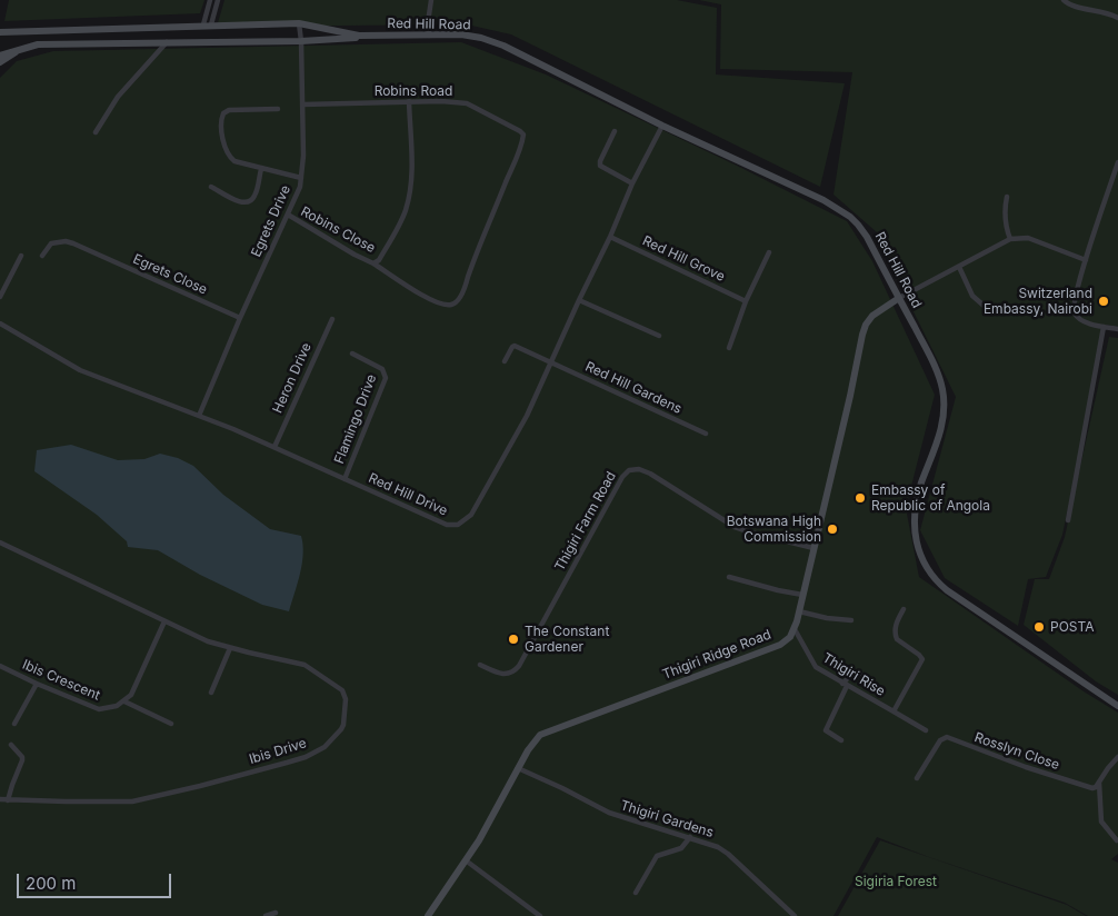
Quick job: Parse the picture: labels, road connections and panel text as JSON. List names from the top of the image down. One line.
{"streets":{"main road":["Red Hill Road","Thigiri Ridge Road"],"street":["Robins Road","Egrets Drive","Robins Close","Red Hill Grove","Egrets Close","Heron Drive","Red Hill Gardens","Flamingo Drive","Red Hill Drive","Thigiri Farm Road","Thigiri Rise","Ibis Crescent","Ibis Drive","Rosslyn Close","Thigiri Gardens"]},"crossings":[["Red Hill Road","Egrets Drive"],["Red Hill Road","Red Hill Drive"],["Robins Road","Egrets Drive"],["Robins Road","Robins Close"],["Egrets Drive","Robins Close"],["Egrets Drive","Egrets Close"],["Egrets Drive","Red Hill Drive"],["Red Hill Grove","Red Hill Drive"],["Heron Drive","Red Hill Drive"],["Red Hill Gardens","Red Hill Drive"],["Flamingo Drive","Red Hill Drive"],["Thigiri Ridge Road","Thigiri Rise"],["Thigiri Ridge Road","Thigiri Gardens"]],"parks":["Sigiria Forest"],"places":["Switzerland Embassy, Nairobi","Embassy of Republic of Angola","Botswana High Commission","POSTA","The Constant Gardener"],"scale_bar":"200 m"}
